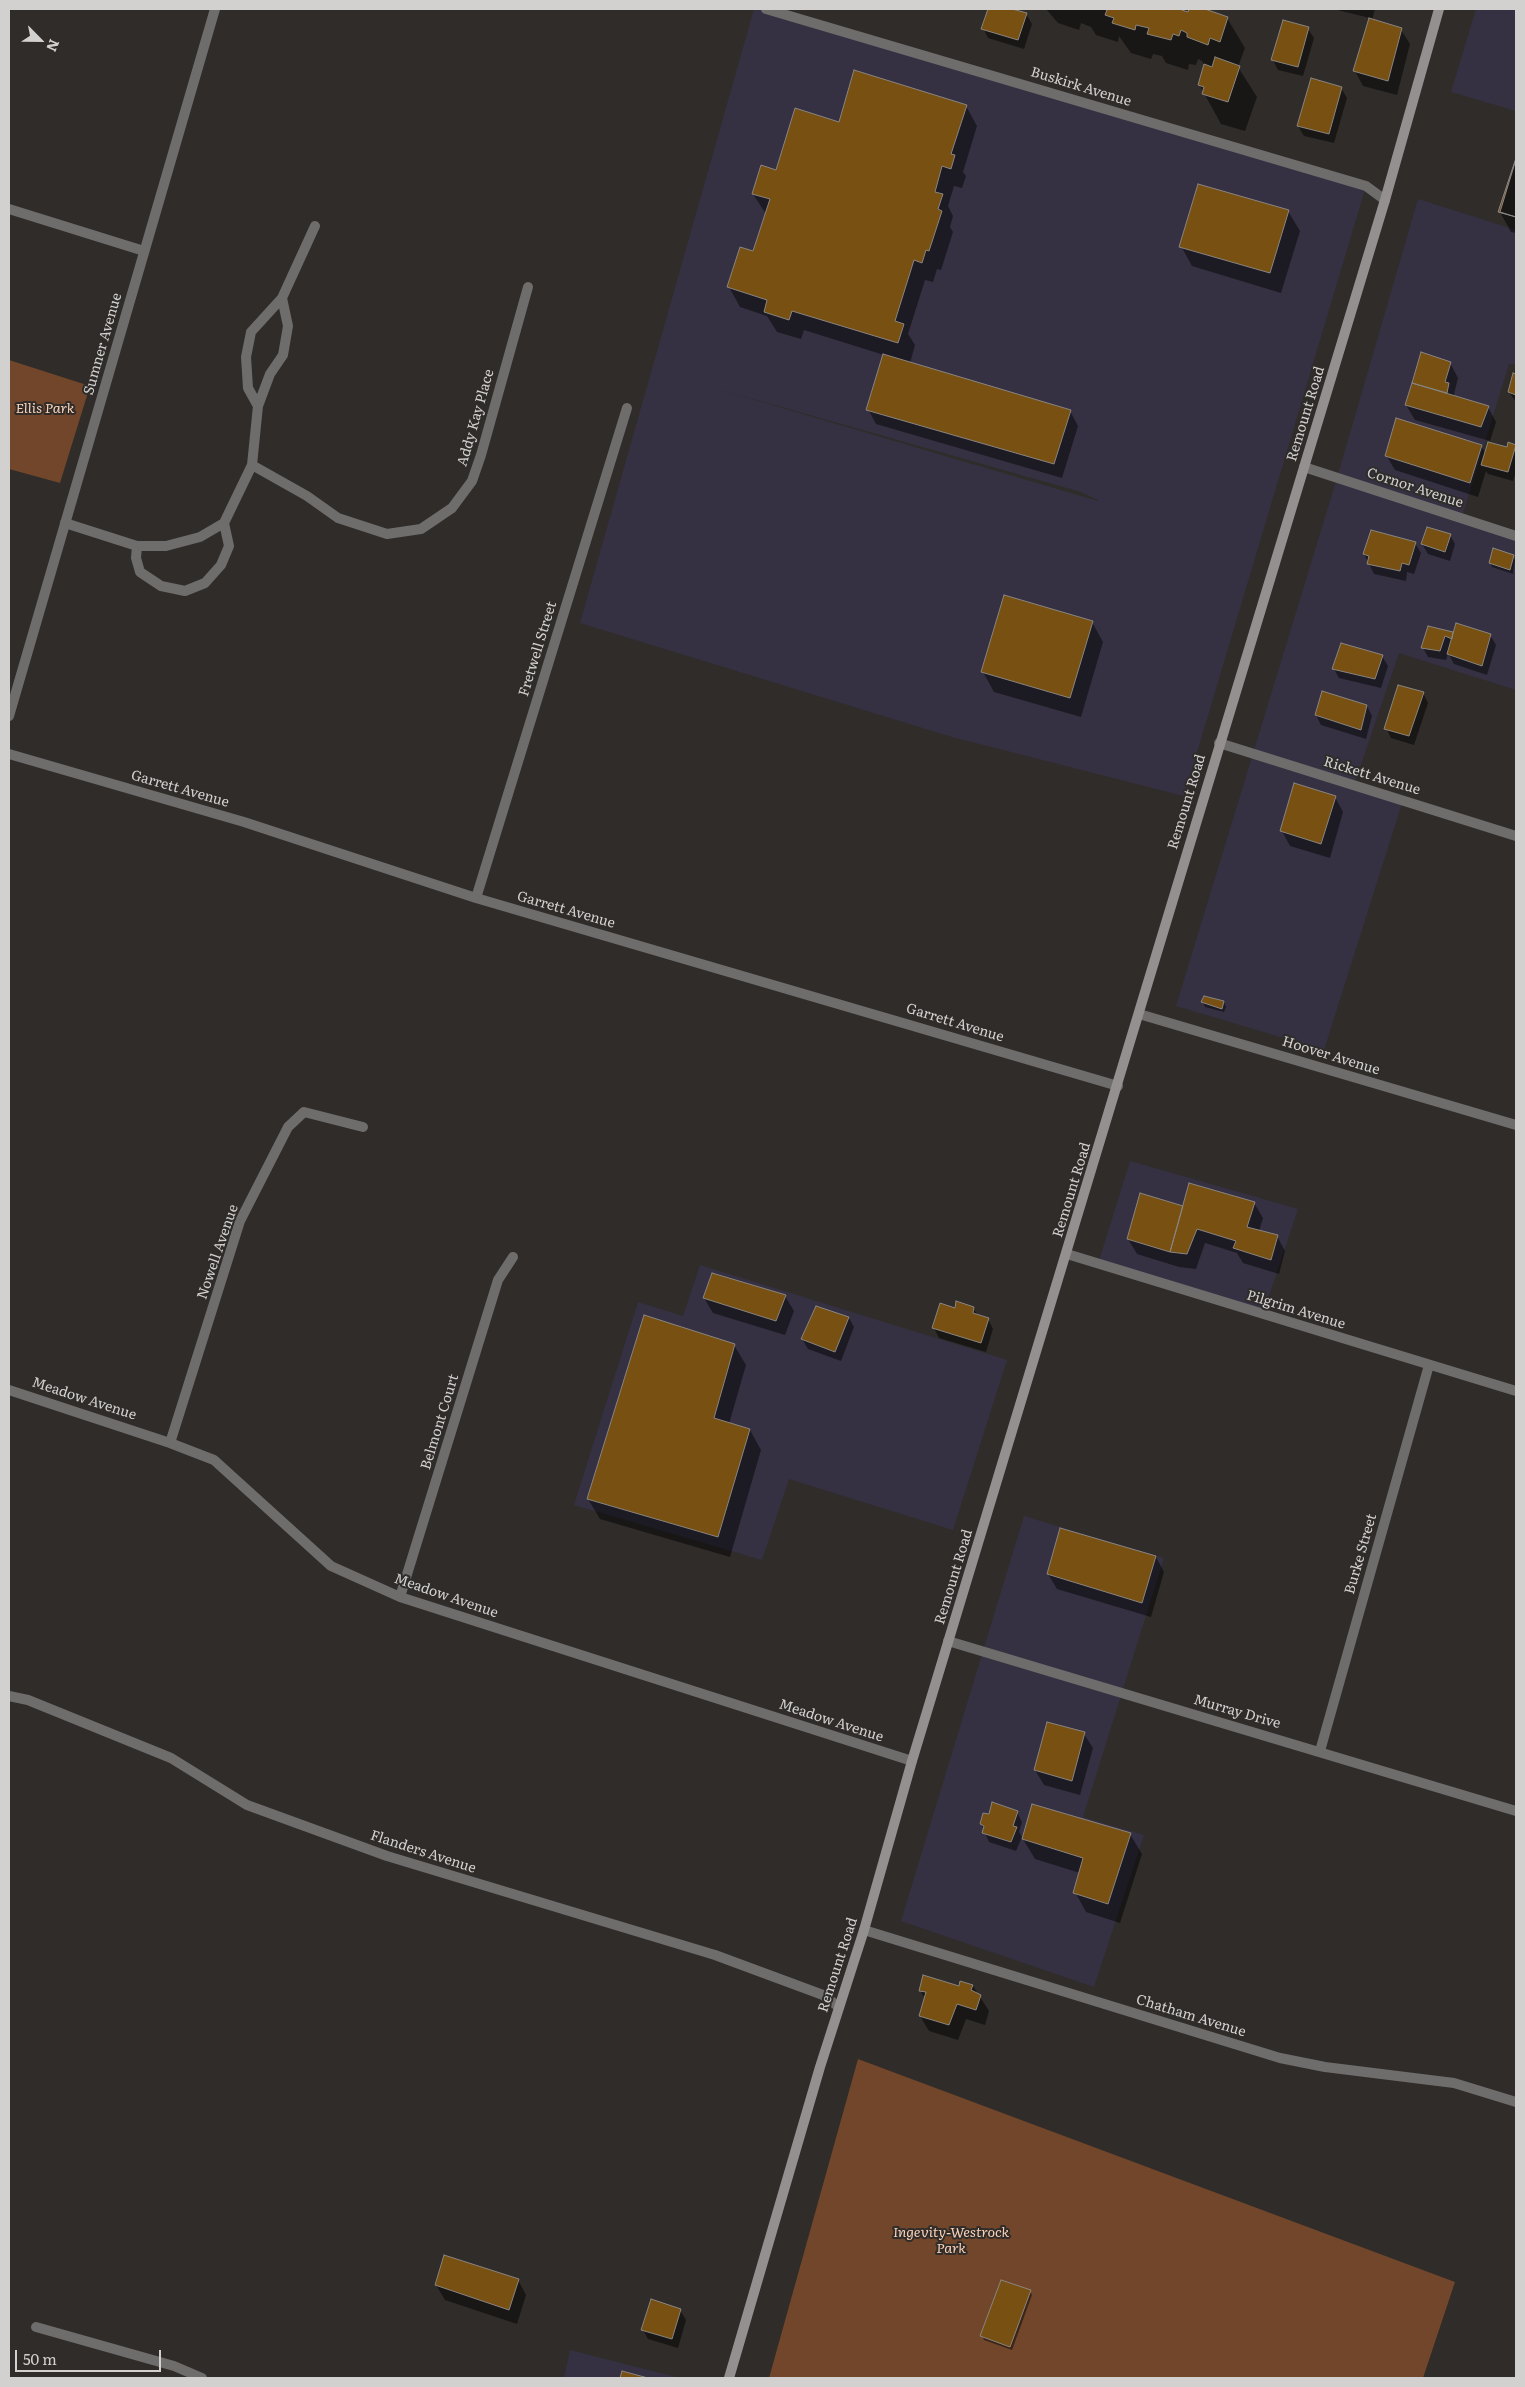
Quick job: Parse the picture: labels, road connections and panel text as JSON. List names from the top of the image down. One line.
{"streets":{"main road":["Remount Road"],"street":["Buskirk Avenue","Sumner Avenue","Addy Kay Place","Cornor Avenue","Fretwell Street","Rickett Avenue","Garrett Avenue","Hoover Avenue","Nowell Avenue","Pilgrim Avenue","Meadow Avenue","Belmont Court","Burke Street","Murray Drive","Flanders Avenue","Chatham Avenue"]},"crossings":[["Buskirk Avenue","Remount Road"],["Remount Road","Cornor Avenue"],["Remount Road","Rickett Avenue"],["Remount Road","Garrett Avenue"],["Remount Road","Hoover Avenue"],["Remount Road","Pilgrim Avenue"],["Remount Road","Meadow Avenue"],["Remount Road","Murray Drive"],["Remount Road","Flanders Avenue"],["Remount Road","Chatham Avenue"],["Fretwell Street","Garrett Avenue"],["Nowell Avenue","Meadow Avenue"],["Pilgrim Avenue","Burke Street"],["Meadow Avenue","Belmont Court"],["Burke Street","Murray Drive"]],"parks":["Ellis Park","Ingevity-Westrock Park"],"scale_bar":"50 m","north":"bottom right"}
